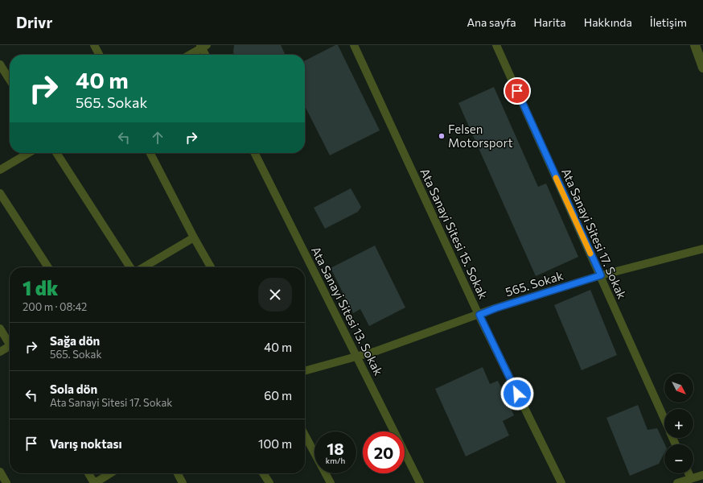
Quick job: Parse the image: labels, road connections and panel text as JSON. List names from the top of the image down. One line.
{"streets":{"lane":["Ata Sanayi Sitesi 15. Sokak","Ata Sanayi Sitesi 17. Sokak","565. Sokak","Ata Sanayi Sitesi 13. Sokak"]},"crossings":[["Ata Sanayi Sitesi 15. Sokak","565. Sokak"],["Ata Sanayi Sitesi 17. Sokak","565. Sokak"],["565. Sokak","Ata Sanayi Sitesi 13. Sokak"]],"places":["Felsen Motorsport"],"north":"bottom right","page":{"header":"Drivr","nav":["Ana sayfa","Harita","Hakkında","İletişim"],"turn":["40 m","565. Sokak"],"heading":["1 dk","200 m · 08:42"],"list":[{"name":"Sağa dön","note":"565. Sokak","value":"40 m"},{"name":"Sola dön","note":"Ata Sanayi Sitesi 17. Sokak","value":"60 m"},{"name":"Varış noktası","value":"100 m"}],"map_buttons":["+","−"],"speed":"18 km/h","limit":"20"}}
